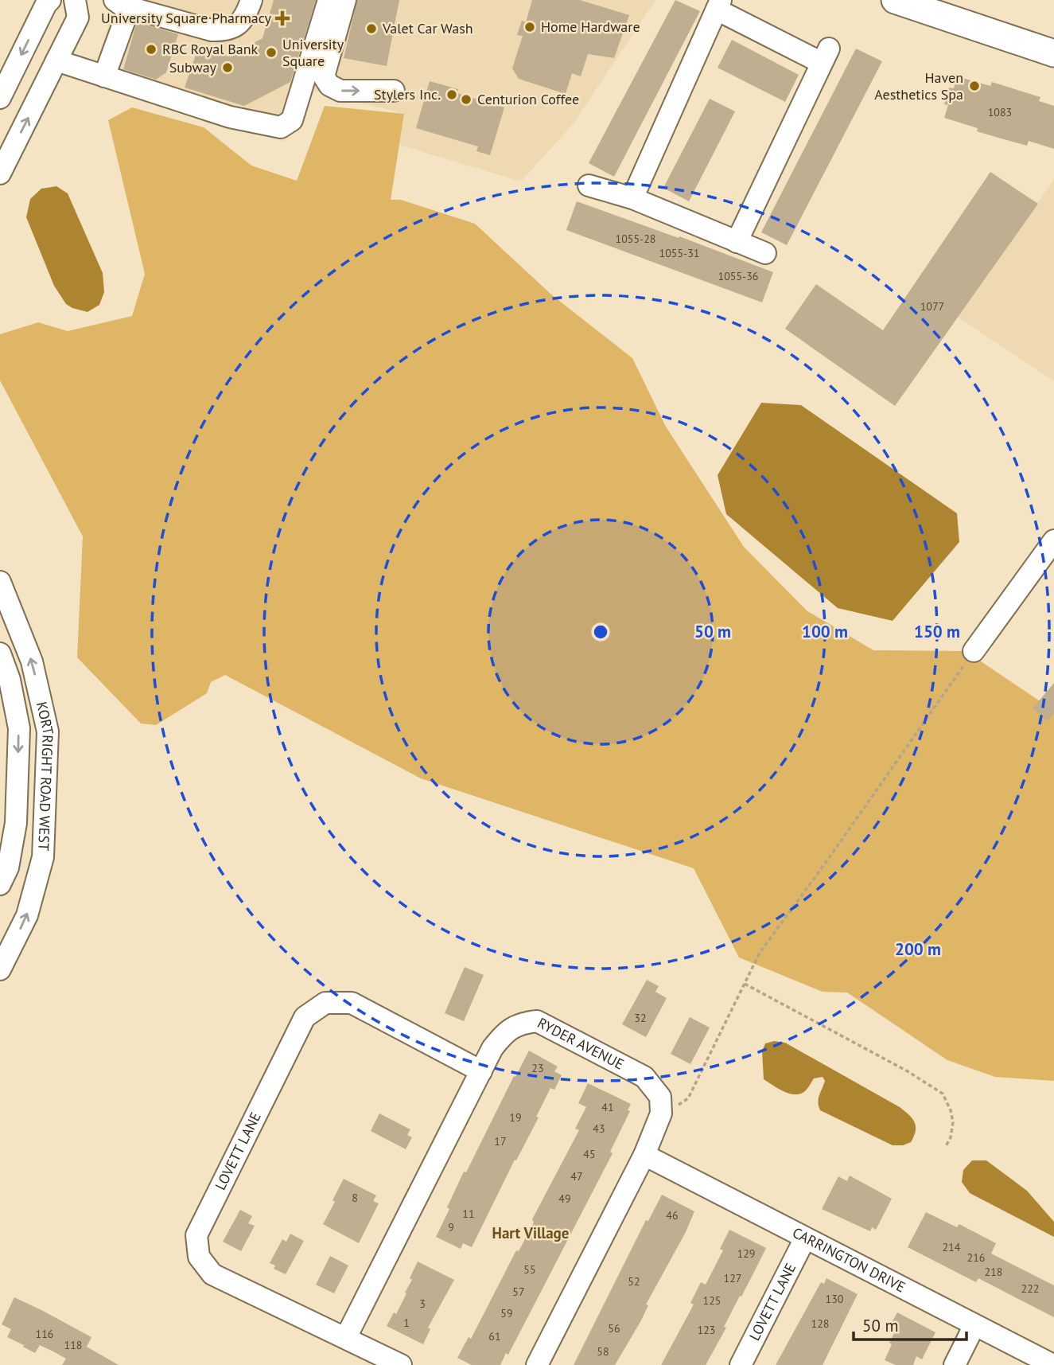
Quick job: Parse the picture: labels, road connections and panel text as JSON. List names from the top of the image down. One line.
{"streets":{"street":["KORTRIGHT ROAD WEST","RYDER AVENUE","LOVETT LANE","CARRINGTON DRIVE"]},"crossings":[["RYDER AVENUE","LOVETT LANE"],["LOVETT LANE","CARRINGTON DRIVE"]],"districts":["Hart Village"],"places":{"health":["University Square Pharmacy"],"other":["Home Hardware","Valet Car Wash","RBC Royal Bank","University Square","Subway","Haven Aesthetics Spa","Stylers Inc.","Centurion Coffee"]},"house_numbers":["1083","1055-28","1055-31","1055-36","1077","32","23","41","19","43","17","45","47","8","49","11","46","9","214","129","216","55","218","127","52","222","57","130","125","3","59","1","128","56","123","116","61","118","58"],"scale_bar":"50 m","rings":["50 m","100 m","150 m","200 m"]}
